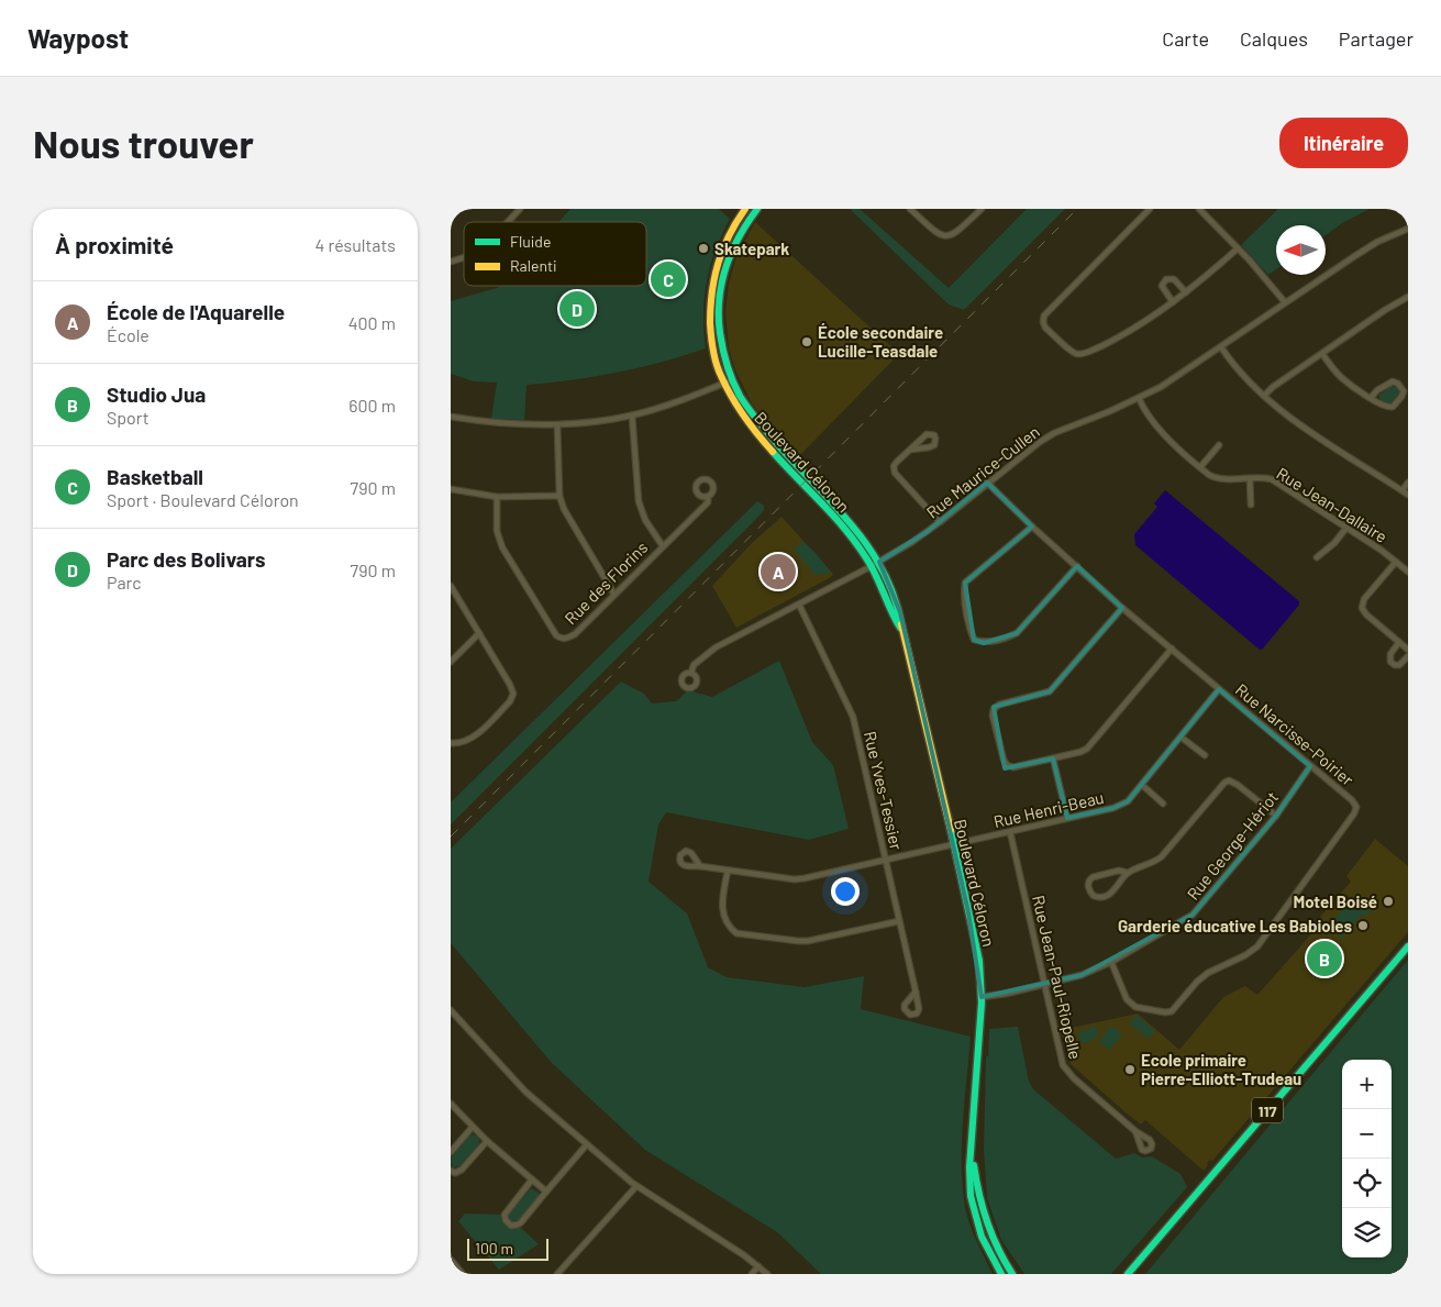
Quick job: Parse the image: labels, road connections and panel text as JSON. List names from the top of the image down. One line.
{"streets":{"street":["Boulevard Céloron","Rue Maurice-Cullen","Rue Jean-Dallaire","Rue des Florins","Rue Narcisse-Poirier","Rue Yves-Tessier","Rue Henri-Beau","Rue George-Hériot","Rue Jean-Paul-Riopelle","117"]},"crossings":[["Boulevard Céloron","Rue Maurice-Cullen"],["Boulevard Céloron","Rue Henri-Beau"],["Boulevard Céloron","Rue George-Hériot"],["Rue Maurice-Cullen","Rue Jean-Dallaire"],["Rue Maurice-Cullen","Rue Narcisse-Poirier"],["Rue Maurice-Cullen","Rue Yves-Tessier"],["Rue Narcisse-Poirier","Rue Henri-Beau"],["Rue Narcisse-Poirier","Rue George-Hériot"],["Rue Yves-Tessier","Rue Henri-Beau"],["Rue Henri-Beau","Rue Jean-Paul-Riopelle"],["Rue George-Hériot","Rue Jean-Paul-Riopelle"]],"places":["Skatepark","École secondaire Lucille-Teasdale","Motel Boisé","Garderie éducative Les Babioles","Ecole primaire Pierre-Elliott-Trudeau"],"legend":["Fluide","Ralenti"],"scale_bar":"100 m","north":"left","page":{"header":"Waypost","nav":["Carte","Calques","Partager"],"buttons":"Itinéraire","title":"Nous trouver","heading":["À proximité","4 résultats"],"pins":["C","D","A","B"],"list":[{"mark":"A","name":"École de l'Aquarelle","note":"École","value":"400 m"},{"mark":"B","name":"Studio Jua","note":"Sport","value":"600 m"},{"mark":"C","name":"Basketball","note":"Sport · Boulevard Céloron","value":"790 m"},{"mark":"D","name":"Parc des Bolivars","note":"Parc","value":"790 m"}],"map_buttons":["+","−"],"scale":"100 m"}}
